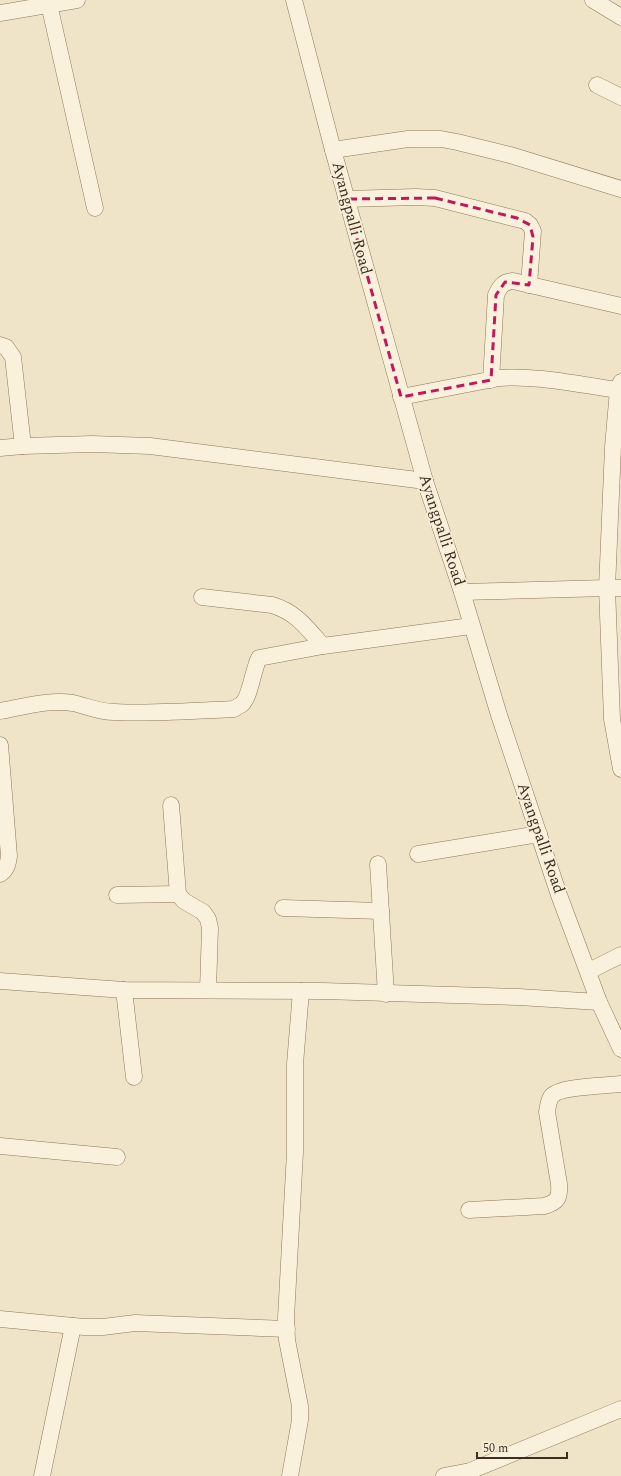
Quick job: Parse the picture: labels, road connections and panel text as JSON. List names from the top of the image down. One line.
{"streets":{"street":["Ayangpalli Road"]},"scale_bar":"50 m"}
